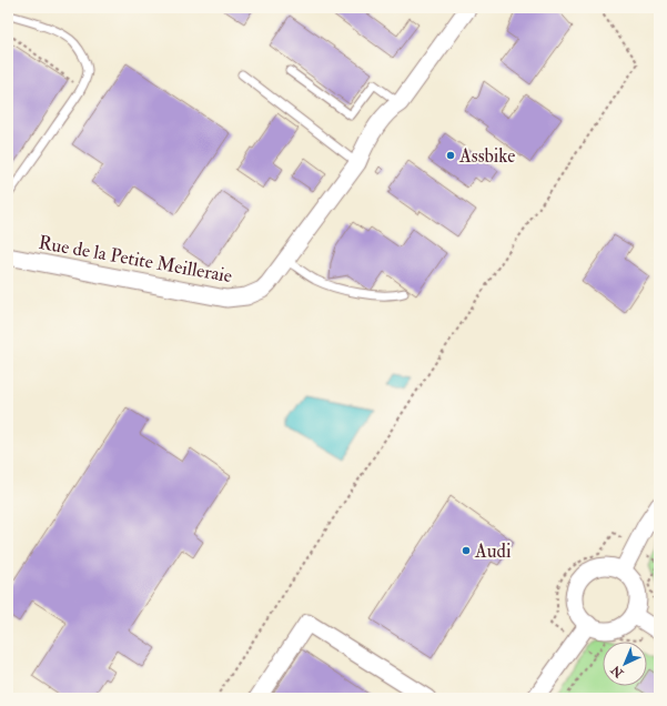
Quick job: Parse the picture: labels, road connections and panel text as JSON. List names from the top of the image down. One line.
{"streets":{"street":["Rue de la Petite Meilleraie"]},"places":["Assbike","Audi"],"north":"bottom left"}
